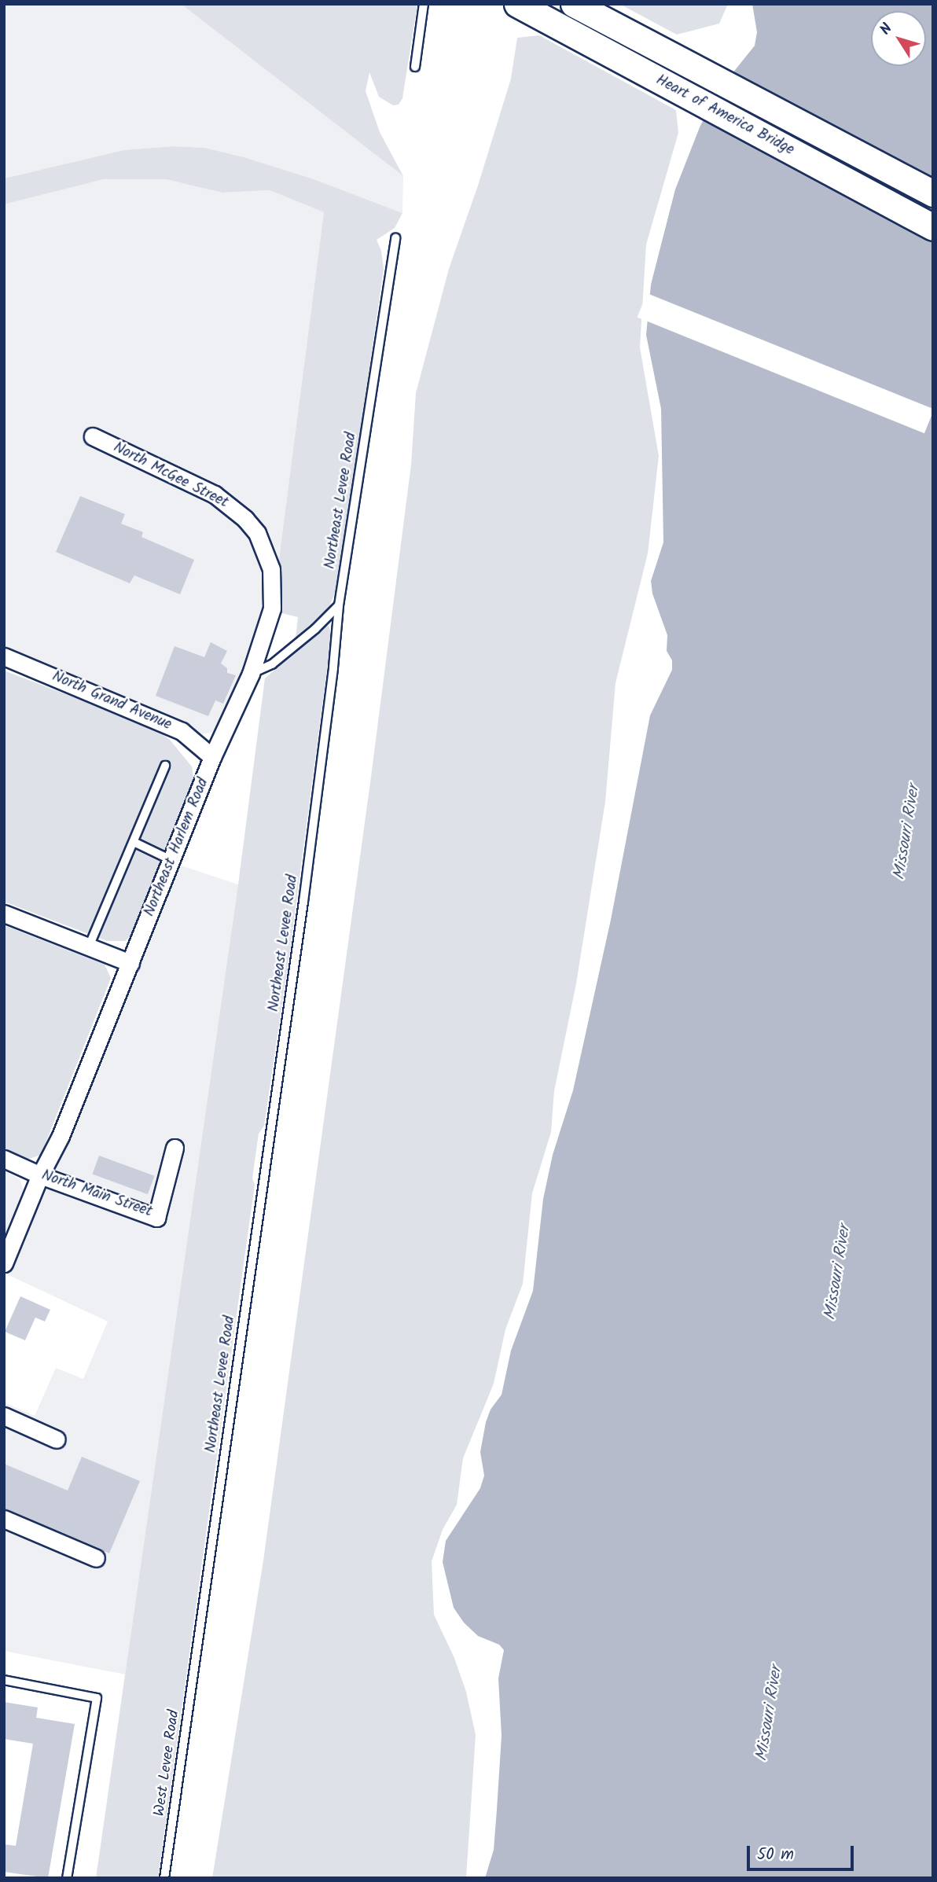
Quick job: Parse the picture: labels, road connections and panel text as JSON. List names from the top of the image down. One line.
{"streets":{"main road":["Heart of America Bridge"],"street":["North McGee Street","North Grand Avenue","Northeast Harlem Road","North Main Street"],"lane":["Northeast Levee Road","West Levee Road"]},"crossings":[["North McGee Street","Northeast Harlem Road"],["Northeast Levee Road","West Levee Road"],["North Grand Avenue","Northeast Harlem Road"],["Northeast Harlem Road","North Main Street"]],"water":["Missouri River"],"scale_bar":"50 m","north":"top left"}
